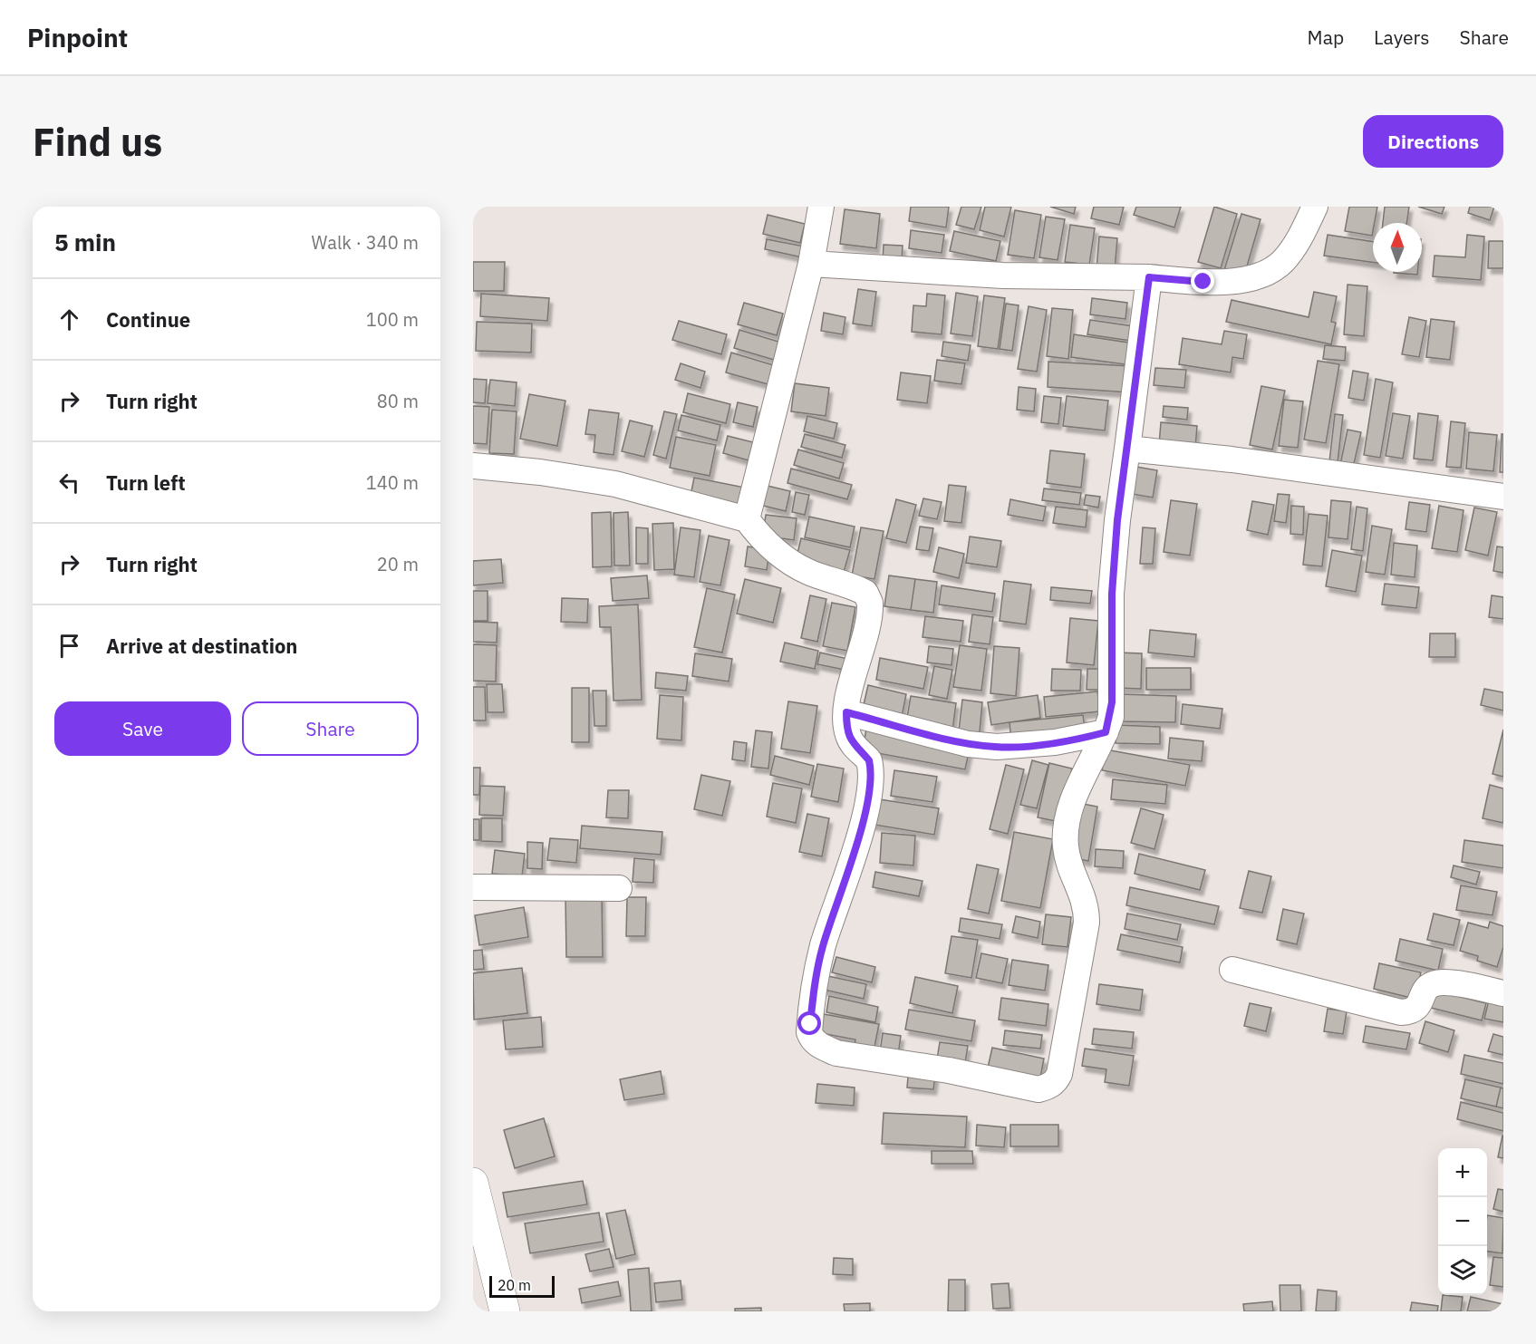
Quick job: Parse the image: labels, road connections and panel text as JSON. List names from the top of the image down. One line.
{"scale_bar":"20 m","north":"top","page":{"header":"Pinpoint","nav":["Map","Layers","Share"],"buttons":["Directions",["Save","Share"]],"title":"Find us","heading":["5 min","Walk · 340 m"],"list":[["Continue","100 m"],["Turn right","80 m"],["Turn left","140 m"],["Turn right","20 m"],"Arrive at destination"],"map_buttons":["+","−"],"scale":"20 m"}}
